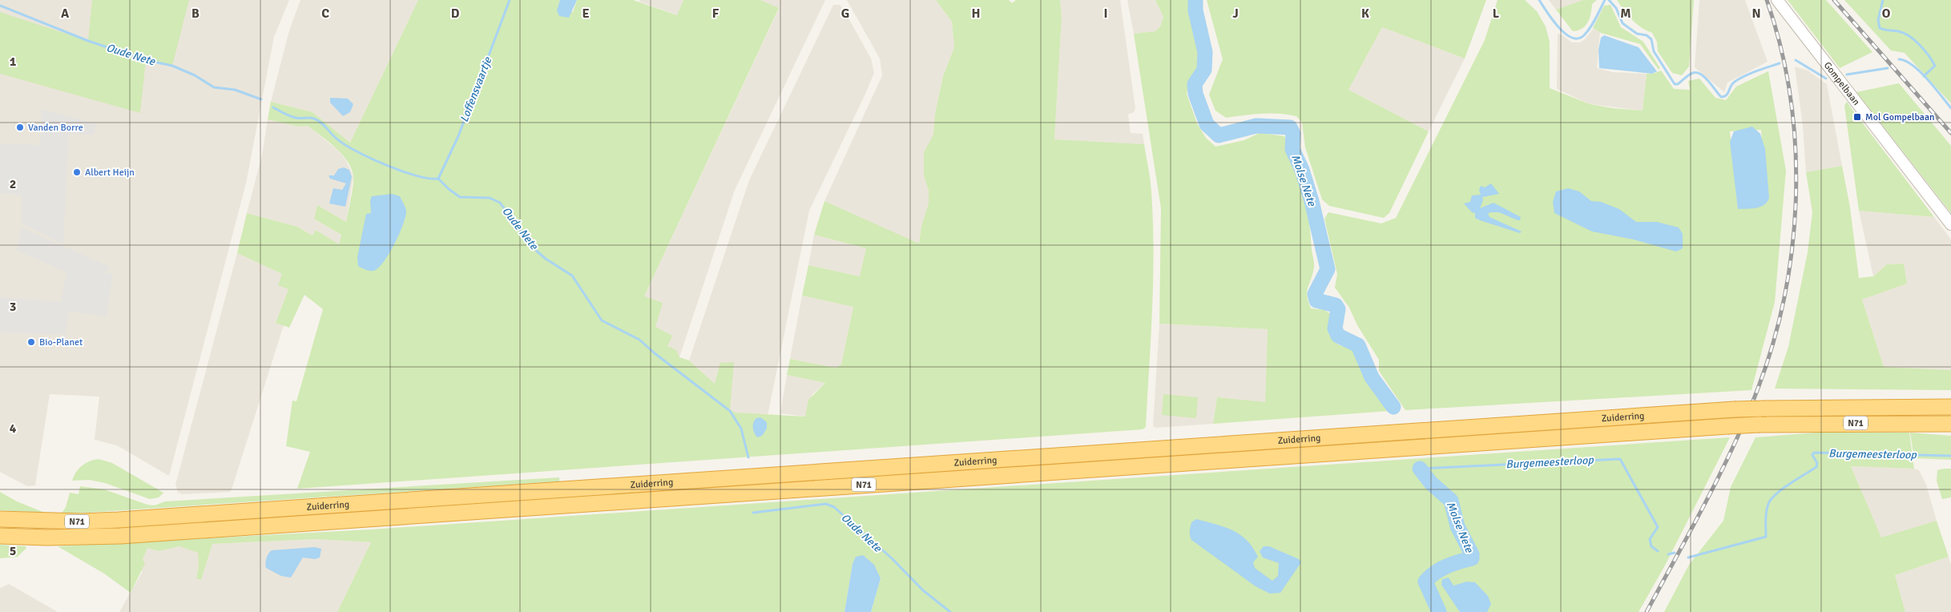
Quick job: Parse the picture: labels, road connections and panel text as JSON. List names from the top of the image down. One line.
{"streets":{"highway":["Zuiderring","N71"],"street":["Gompelbaan"]},"water":["Oude Nete","Loffensvaartje","Molse Nete","Burgemeesterloop"],"places":{"transit":["Mol Gompelbaan"],"other":["Vanden Borre","Albert Heijn","Bio-Planet"]},"grid":{"columns":["A","B","C","D","E","F","G","H","I","J","K","L","M","N","O"],"rows":["1","2","3","4","5"]}}
